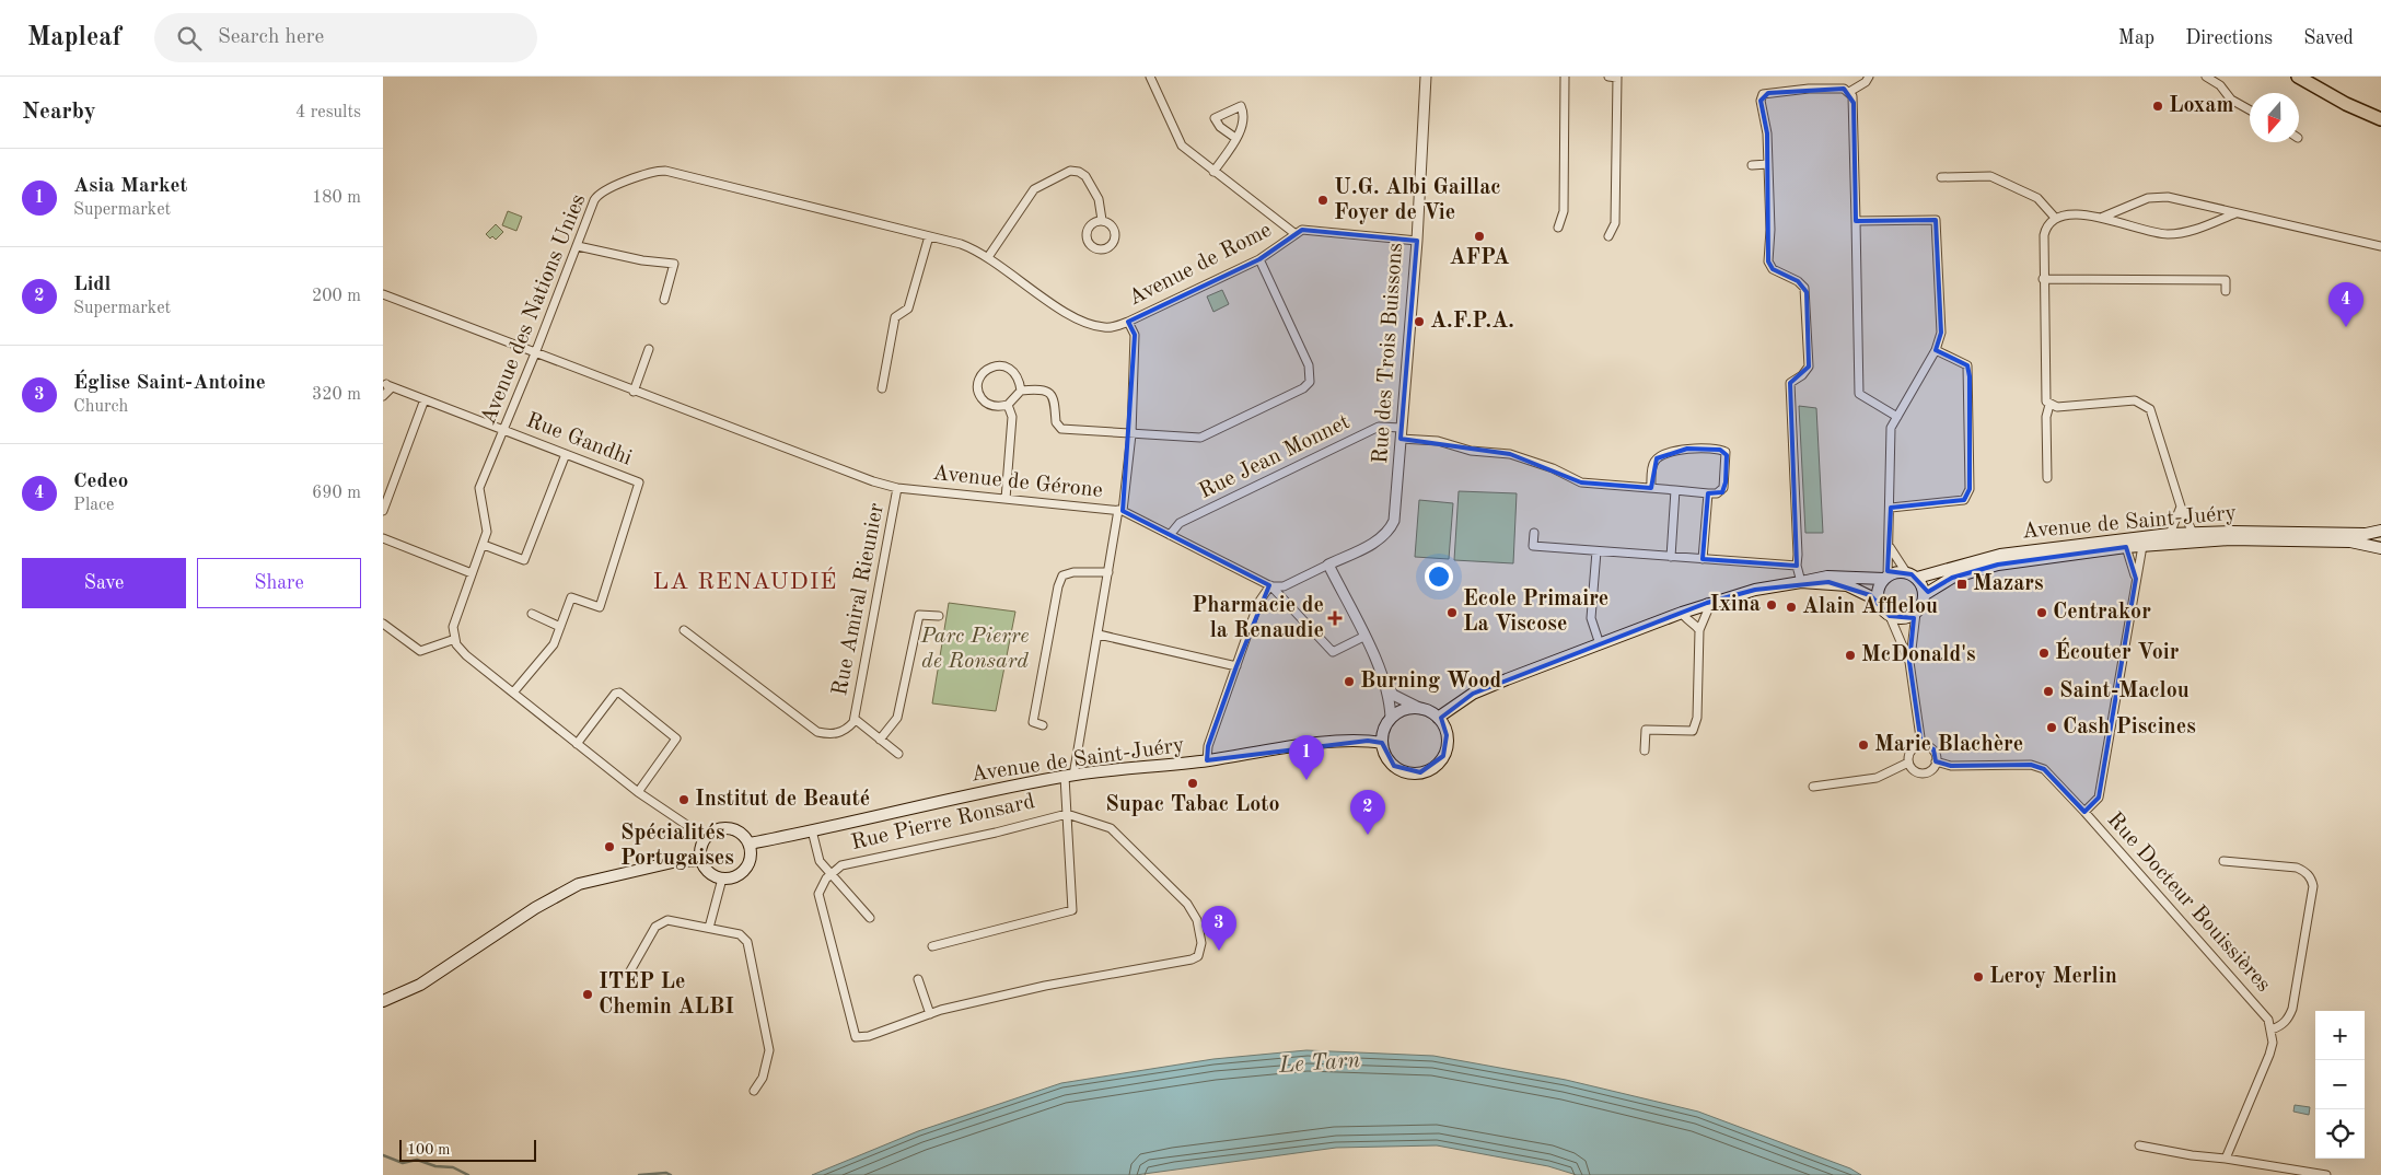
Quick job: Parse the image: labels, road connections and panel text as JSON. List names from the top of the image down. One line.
{"streets":{"main road":["Avenue de Saint-Juéry"],"street":["Avenue de Rome","Avenue des Nations Unies","Rue des Trois Buissons","Rue Gandhi","Rue Jean Monnet","Avenue de Gérone","Rue Amiral Rieunier","Rue Pierre Ronsard","Rue Docteur Bouissières"]},"crossings":[["Avenue de Rome","Avenue des Nations Unies"],["Avenue de Rome","Rue des Trois Buissons"],["Avenue des Nations Unies","Rue Gandhi"],["Avenue des Nations Unies","Avenue de Gérone"],["Rue des Trois Buissons","Rue Jean Monnet"],["Rue Jean Monnet","Avenue de Gérone"],["Avenue de Gérone","Rue Amiral Rieunier"],["Avenue de Saint-Juéry","Rue Docteur Bouissières"]],"districts":["LA RENAUDIÉ"],"water":["Le Tarn"],"parks":["Parc Pierre de Ronsard"],"places":{"other":["Loxam","U.G. Albi Gaillac Foyer de Vie","AFPA","A.F.P.A.","Ixina","Alain Afflelou","Ecole Primaire La Viscose","Centrakor","Écouter Voir","McDonald's","Burning Wood","Saint-Maclou","Cash Piscines","Marie Blachère","Supac Tabac Loto","Institut de Beauté","Spécialités Portugaises","Leroy Merlin","ITEP Le Chemin ALBI"],"transit":["Mazars"],"health":["Pharmacie de la Renaudie"]},"scale_bar":"100 m","north":"bottom","page":{"header":"Mapleaf","search":"Search here","nav":["Map","Directions","Saved"],"heading":["Nearby","4 results"],"list":[{"mark":"1","name":"Asia Market","note":"Supermarket","value":"180 m"},{"mark":"2","name":"Lidl","note":"Supermarket","value":"200 m"},{"mark":"3","name":"Église Saint-Antoine","note":"Church","value":"320 m"},{"mark":"4","name":"Cedeo","note":"Place","value":"690 m"}],"pins":["4","1","2","3"],"buttons":["Save","Share"],"map_buttons":["+","−"],"scale":"100 m"}}
